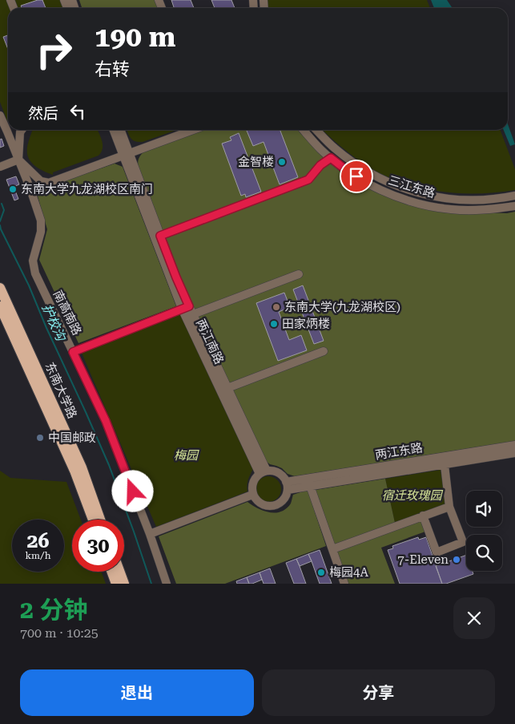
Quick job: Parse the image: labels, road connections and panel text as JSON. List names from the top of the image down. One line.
{"streets":{"main road":["东南大学路"],"street":["三江东路","南高南路","两江南路","两江东路"]},"water":["护校沟"],"parks":["梅园","宿迁玫瑰园"],"places":["金智楼","东南大学九龙湖校区南门","东南大学(九龙湖校区)","田家炳楼","中国邮政","7-Eleven","梅园4A"],"page":{"turn":["190 m","右转"],"then":"然后","speed":"26 km/h","limit":"30","heading":["2 分钟","700 m · 10:25"],"buttons":["退出","分享"]}}
